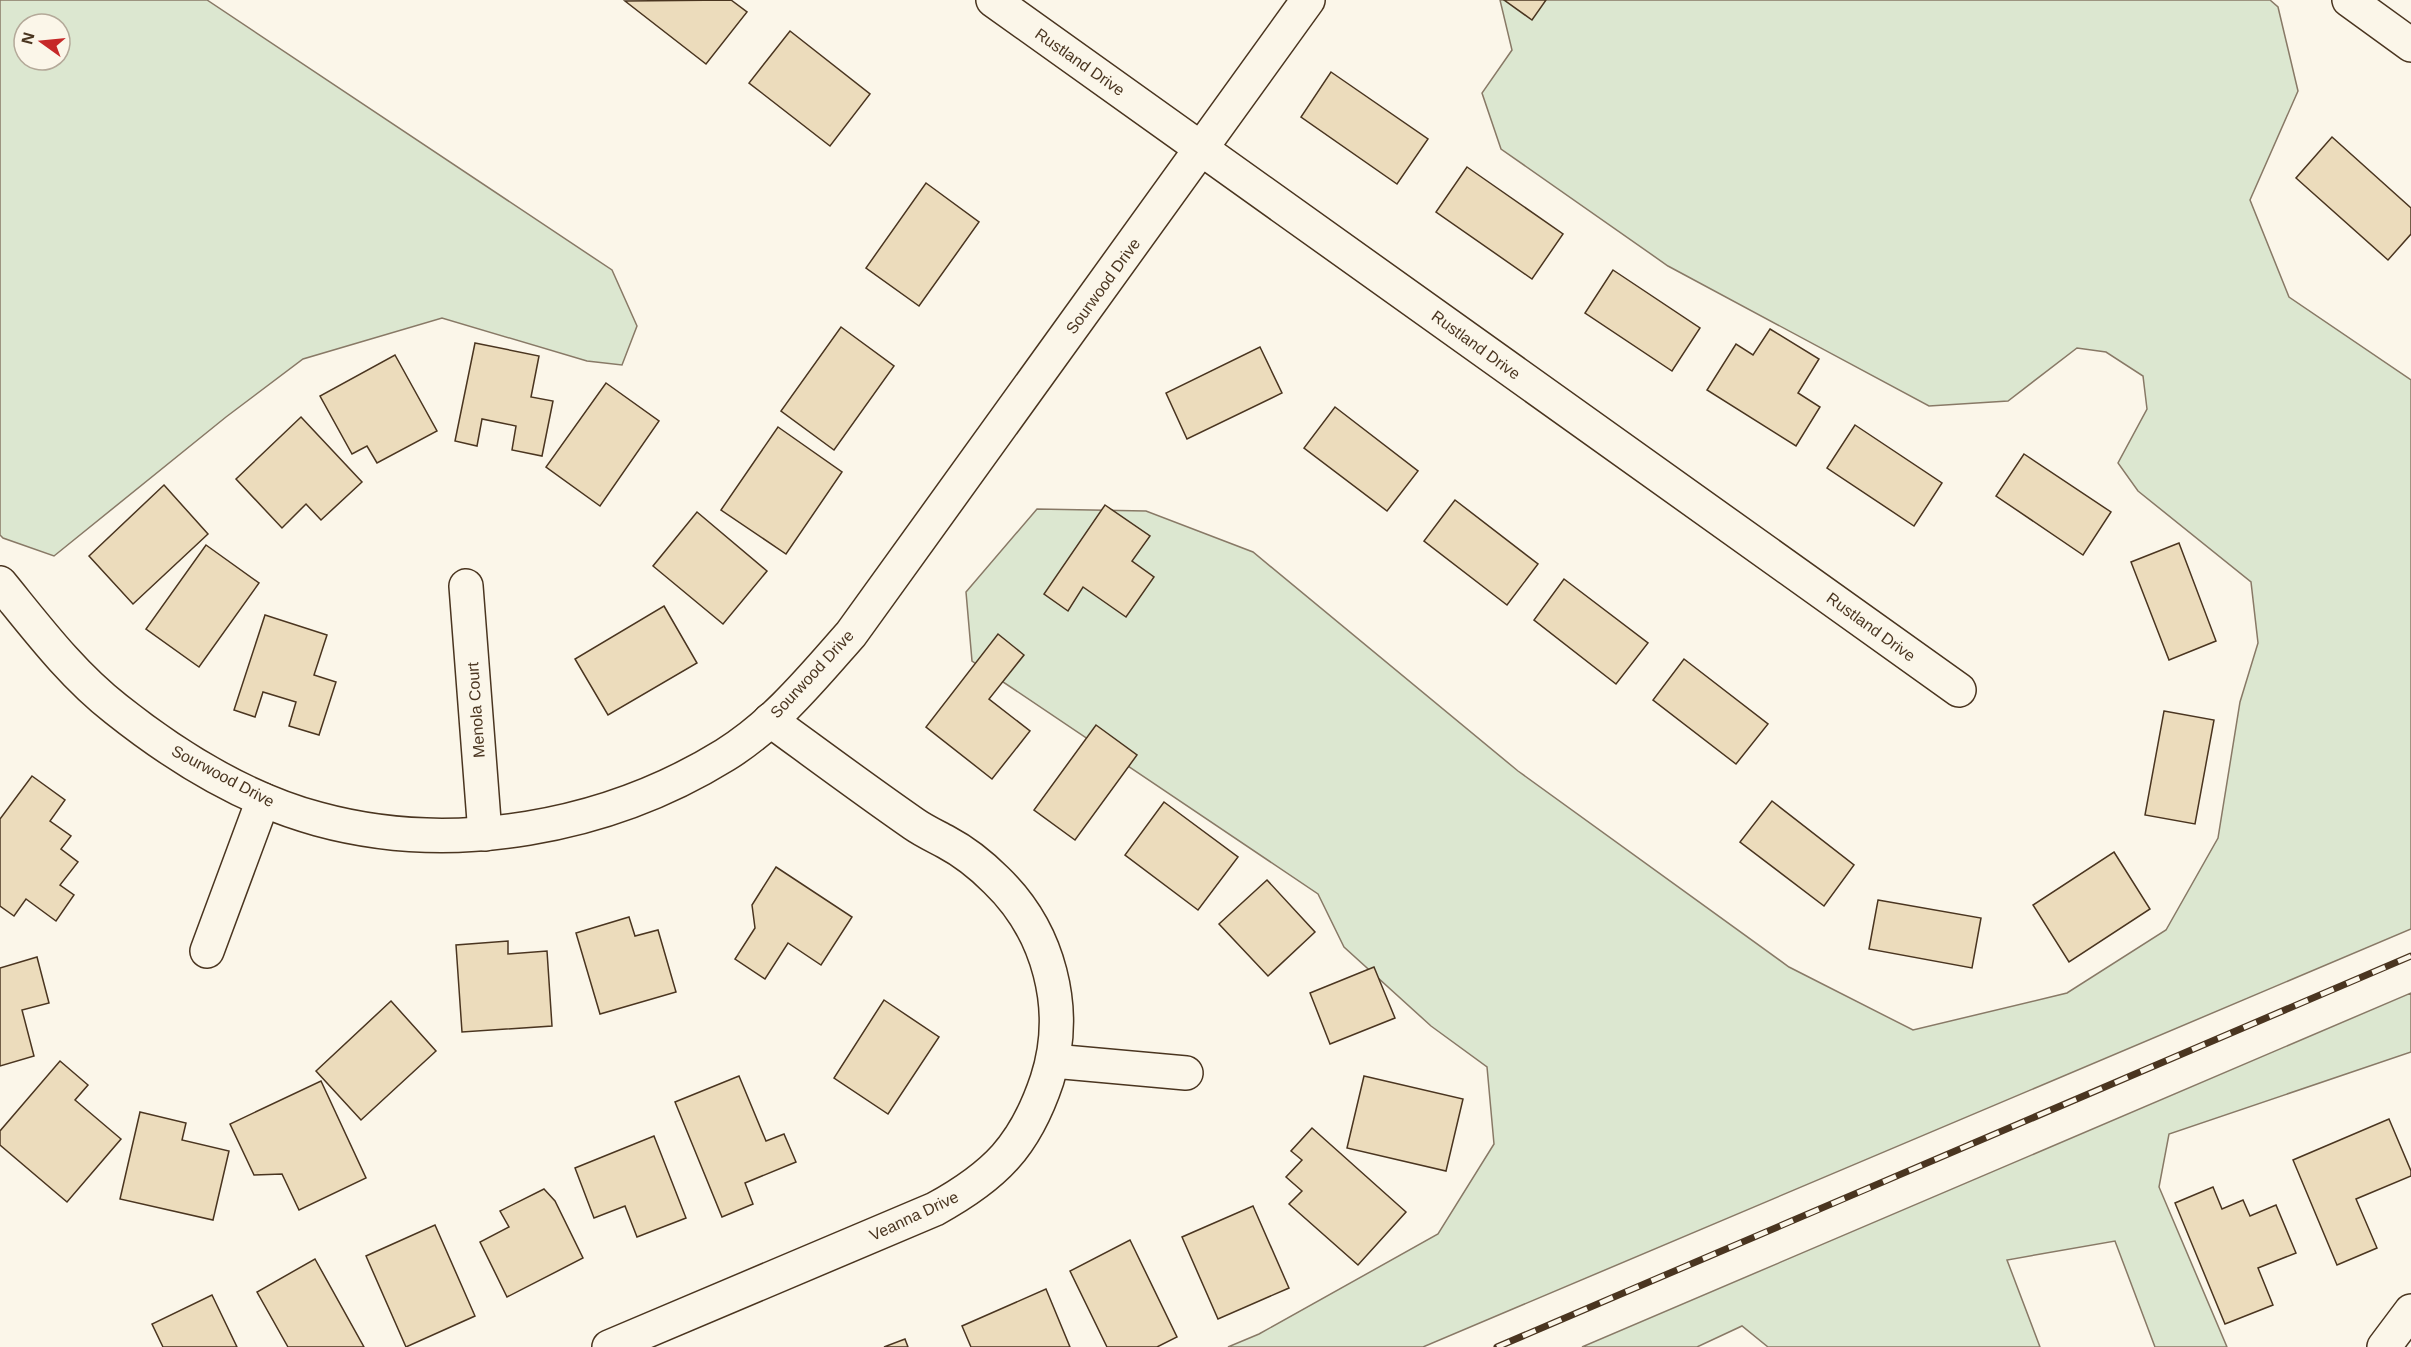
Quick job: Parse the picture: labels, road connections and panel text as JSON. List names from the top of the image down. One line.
{"streets":{"street":["Rustland Drive","Sourwood Drive","Menola Court","Veanna Drive"]},"crossings":[["Rustland Drive","Sourwood Drive"],["Sourwood Drive","Menola Court"],["Sourwood Drive","Veanna Drive"]],"north":"left"}
